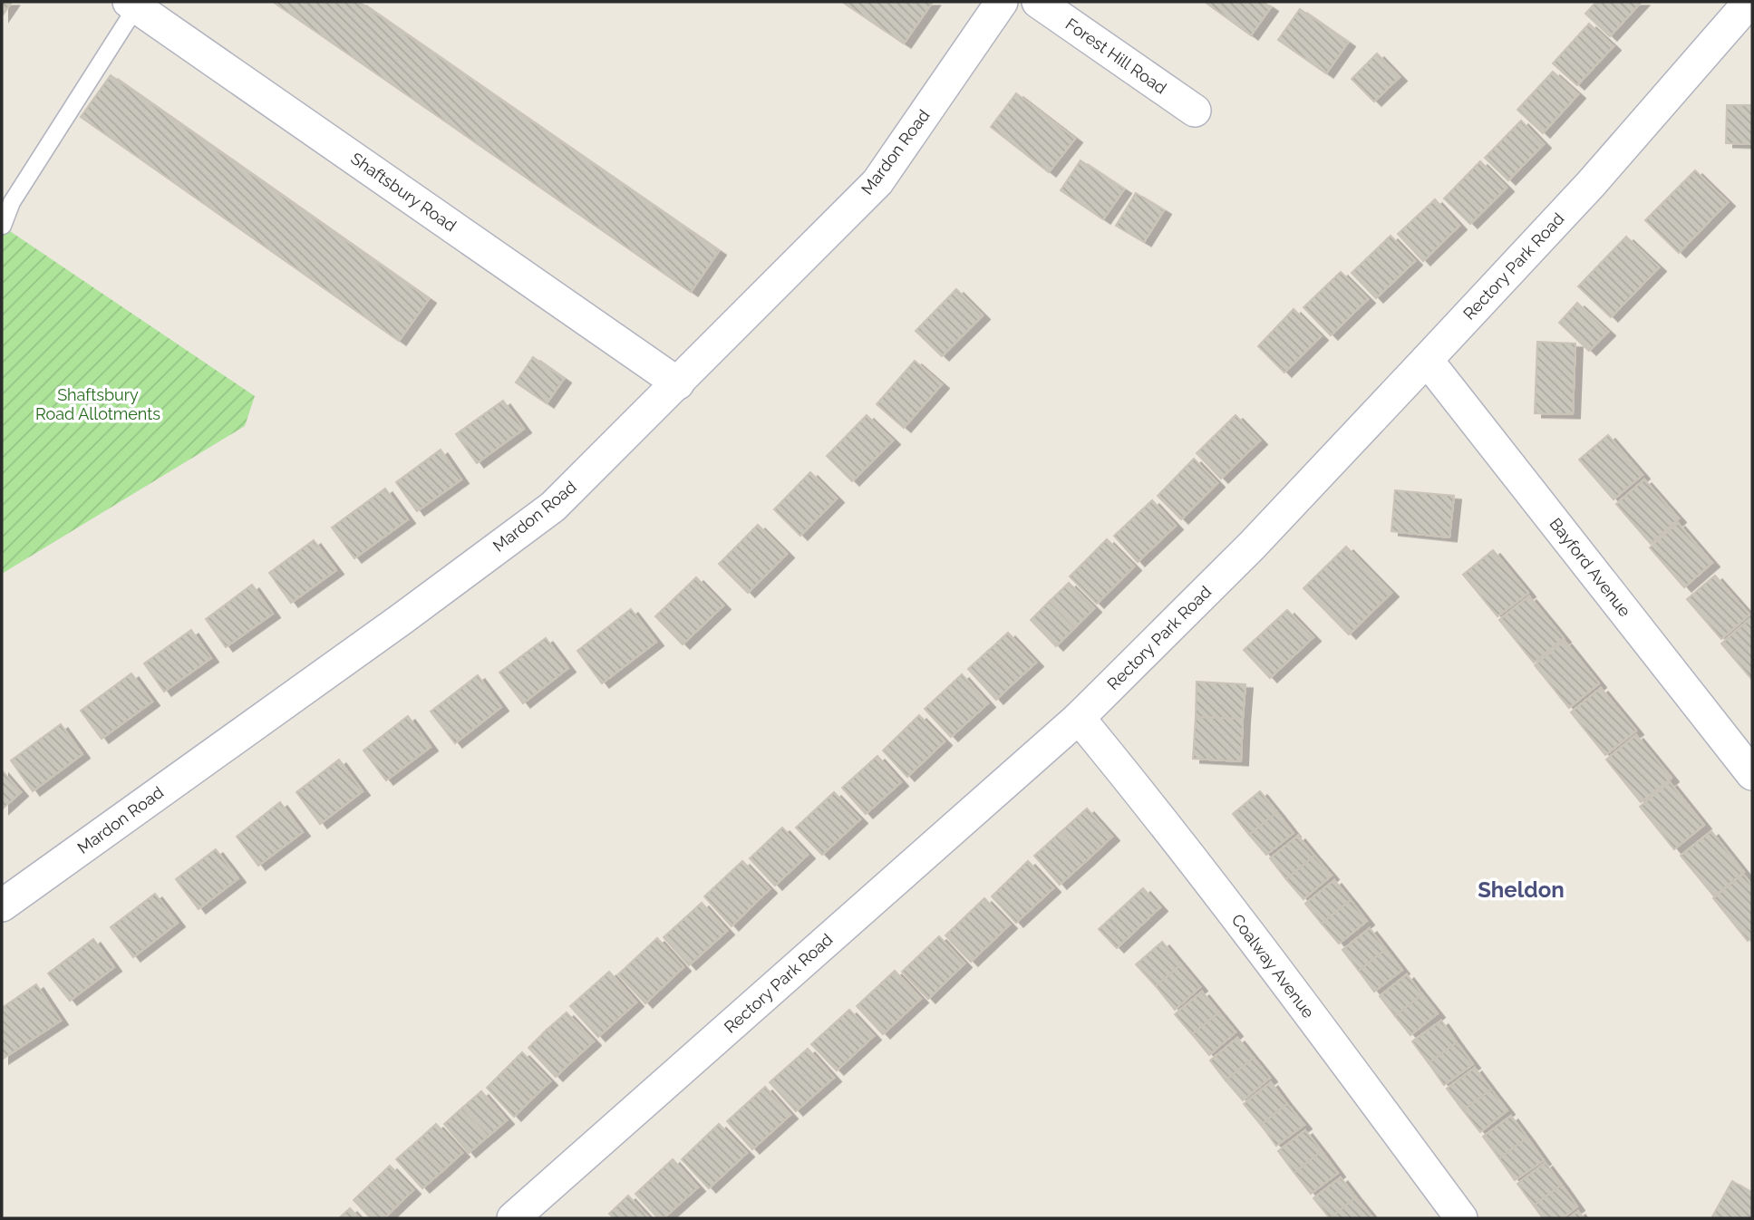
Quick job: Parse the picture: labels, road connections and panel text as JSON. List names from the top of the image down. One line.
{"streets":{"street":["Forest Hill Road","Mardon Road","Shaftsbury Road","Rectory Park Road","Bayford Avenue","Coalway Avenue"]},"crossings":[["Mardon Road","Shaftsbury Road"],["Rectory Park Road","Bayford Avenue"],["Rectory Park Road","Coalway Avenue"]],"districts":["Sheldon"],"parks":["Shaftsbury Road Allotments"]}
